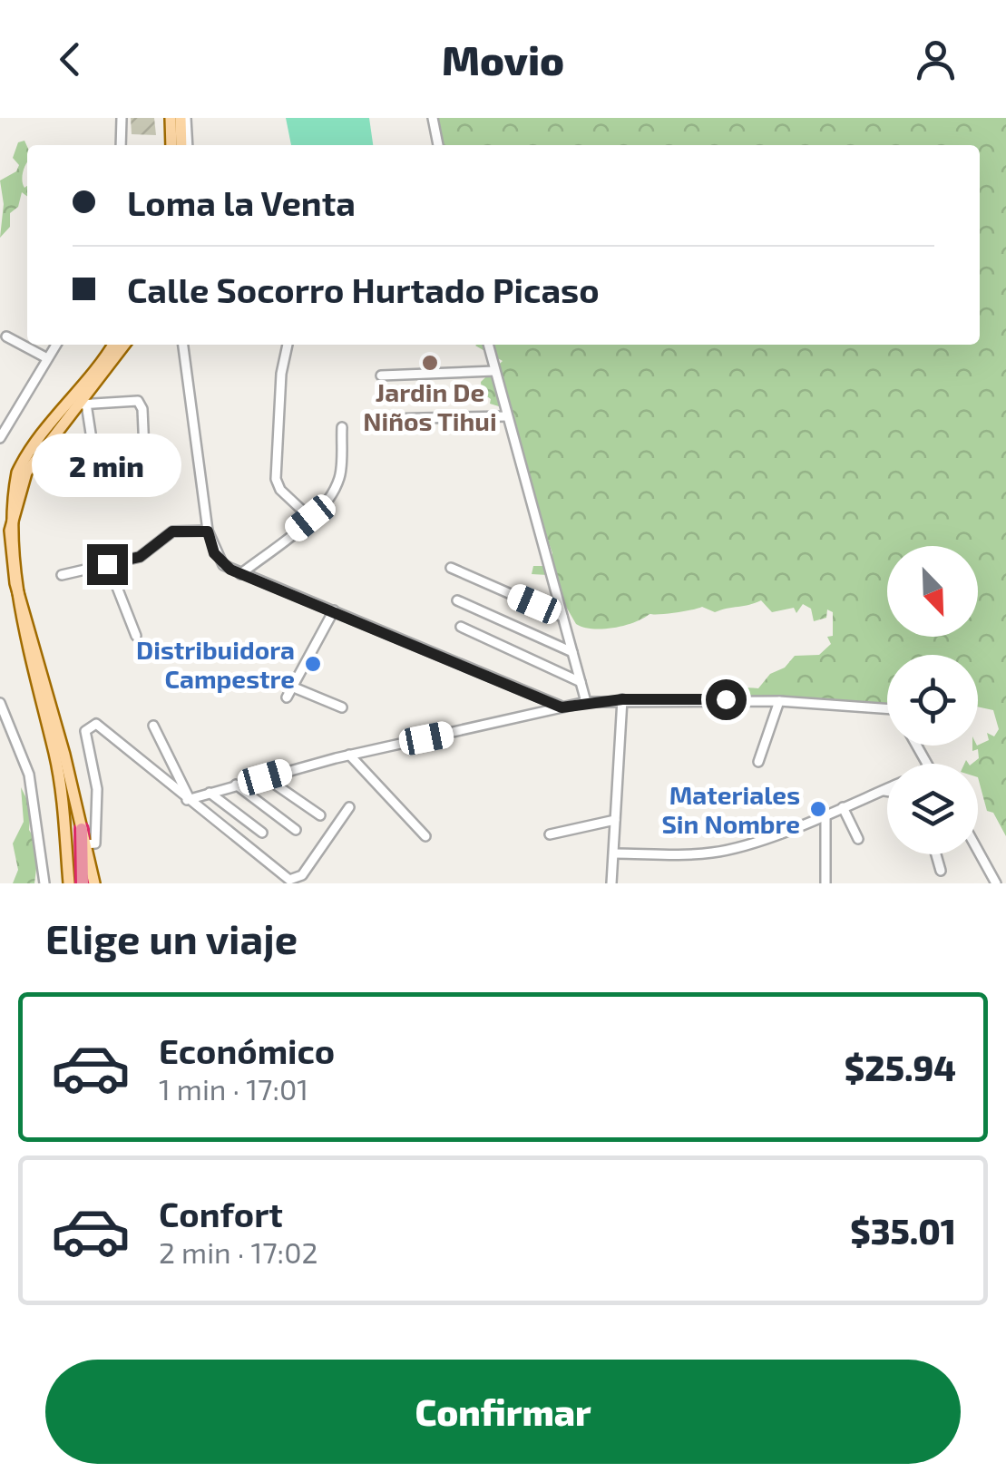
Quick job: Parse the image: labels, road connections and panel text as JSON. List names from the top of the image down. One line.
{"places":["Jardin De Niños Tihui","Distribuidora Campestre","Materiales Sin Nombre"],"north":"bottom right","page":{"header":"Movio","banner":["Loma la Venta","Calle Socorro Hurtado Picaso"],"bubble":"2 min","heading":"Elige un viaje","list":[{"name":"Económico","note":"1 min · 17:01","value":"$25.94"},{"name":"Confort","note":"2 min · 17:02","value":"$35.01"}],"buttons":"Confirmar"}}
